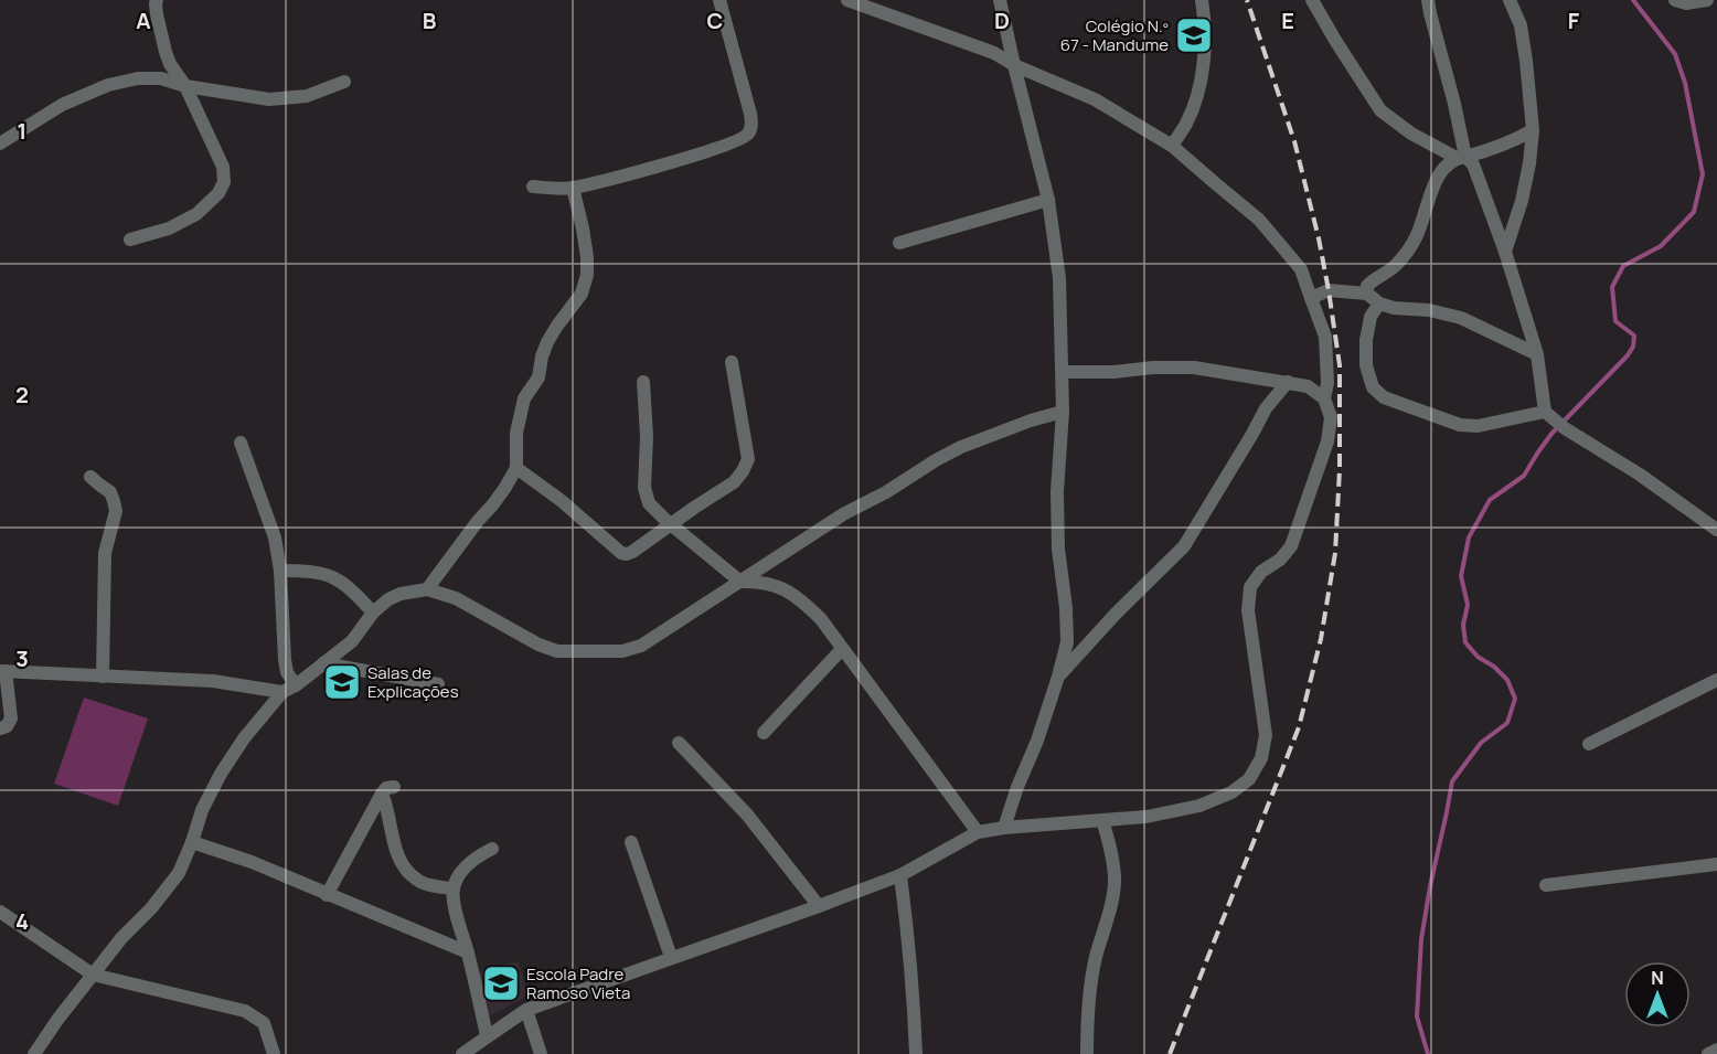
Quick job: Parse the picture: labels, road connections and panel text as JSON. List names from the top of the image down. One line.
{"places":{"school or university":["Colégio N.º 67 - Mandume","Salas de Explicações","Escola Padre Ramoso Vieta"]},"north":"top","grid":{"columns":["A","B","C","D","E","F"],"rows":["1","2","3","4"]}}
